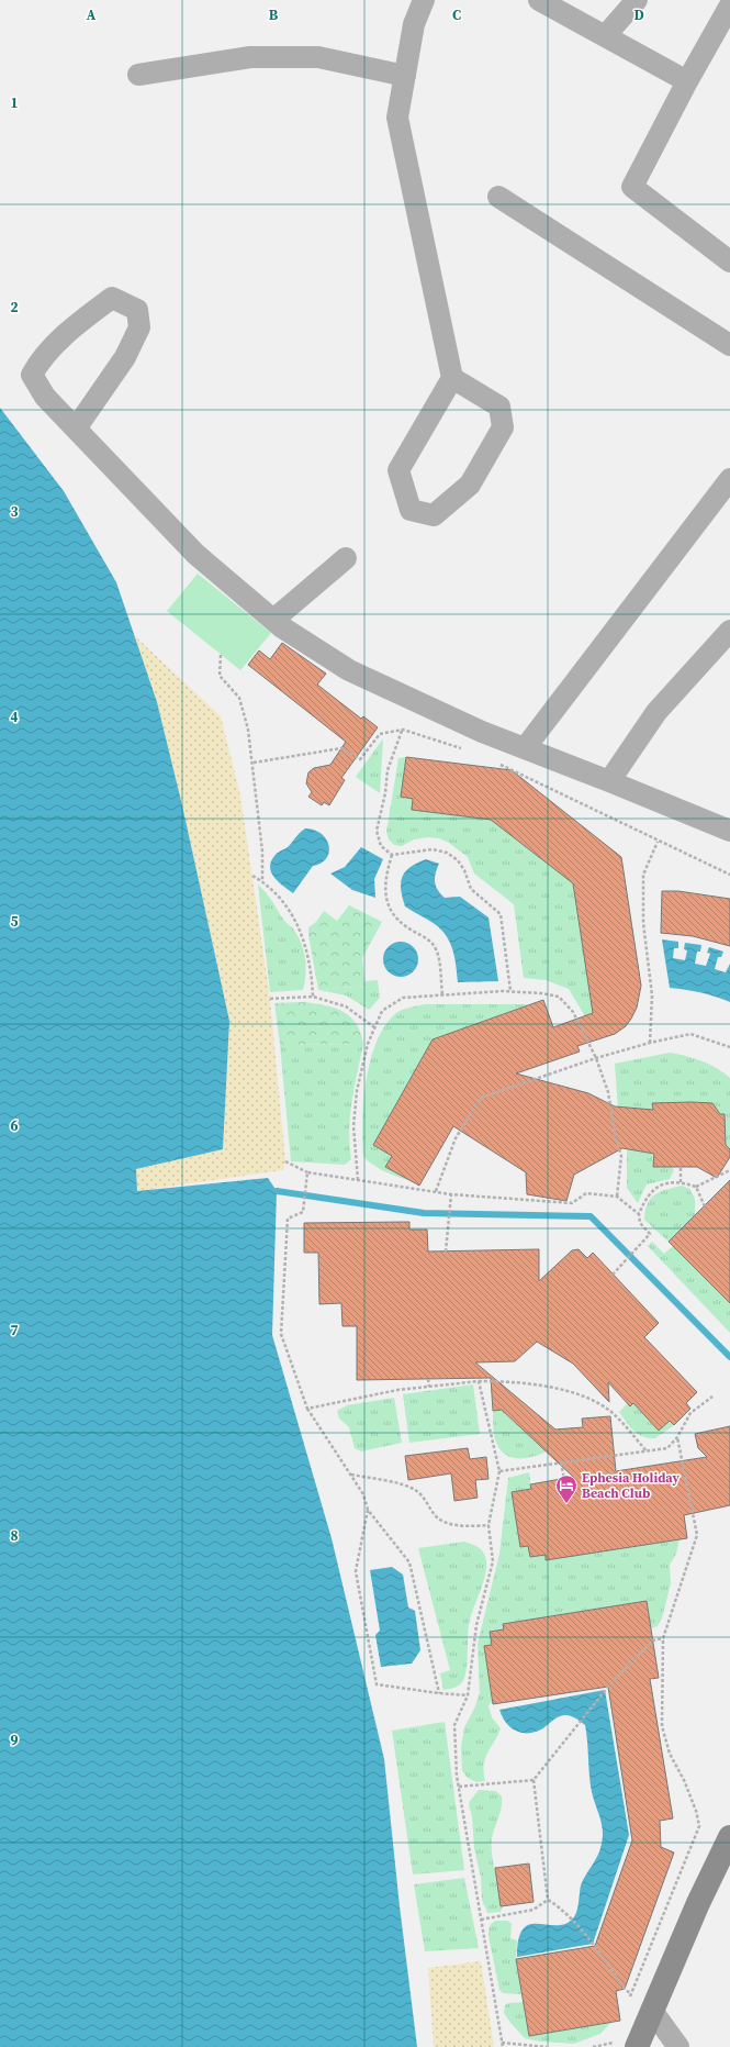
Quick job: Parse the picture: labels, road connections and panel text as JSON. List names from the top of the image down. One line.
{"places":{"hotel":["Ephesia Holiday Beach Club"]},"grid":{"columns":["A","B","C","D"],"rows":["1","2","3","4","5","6","7","8","9"]}}
